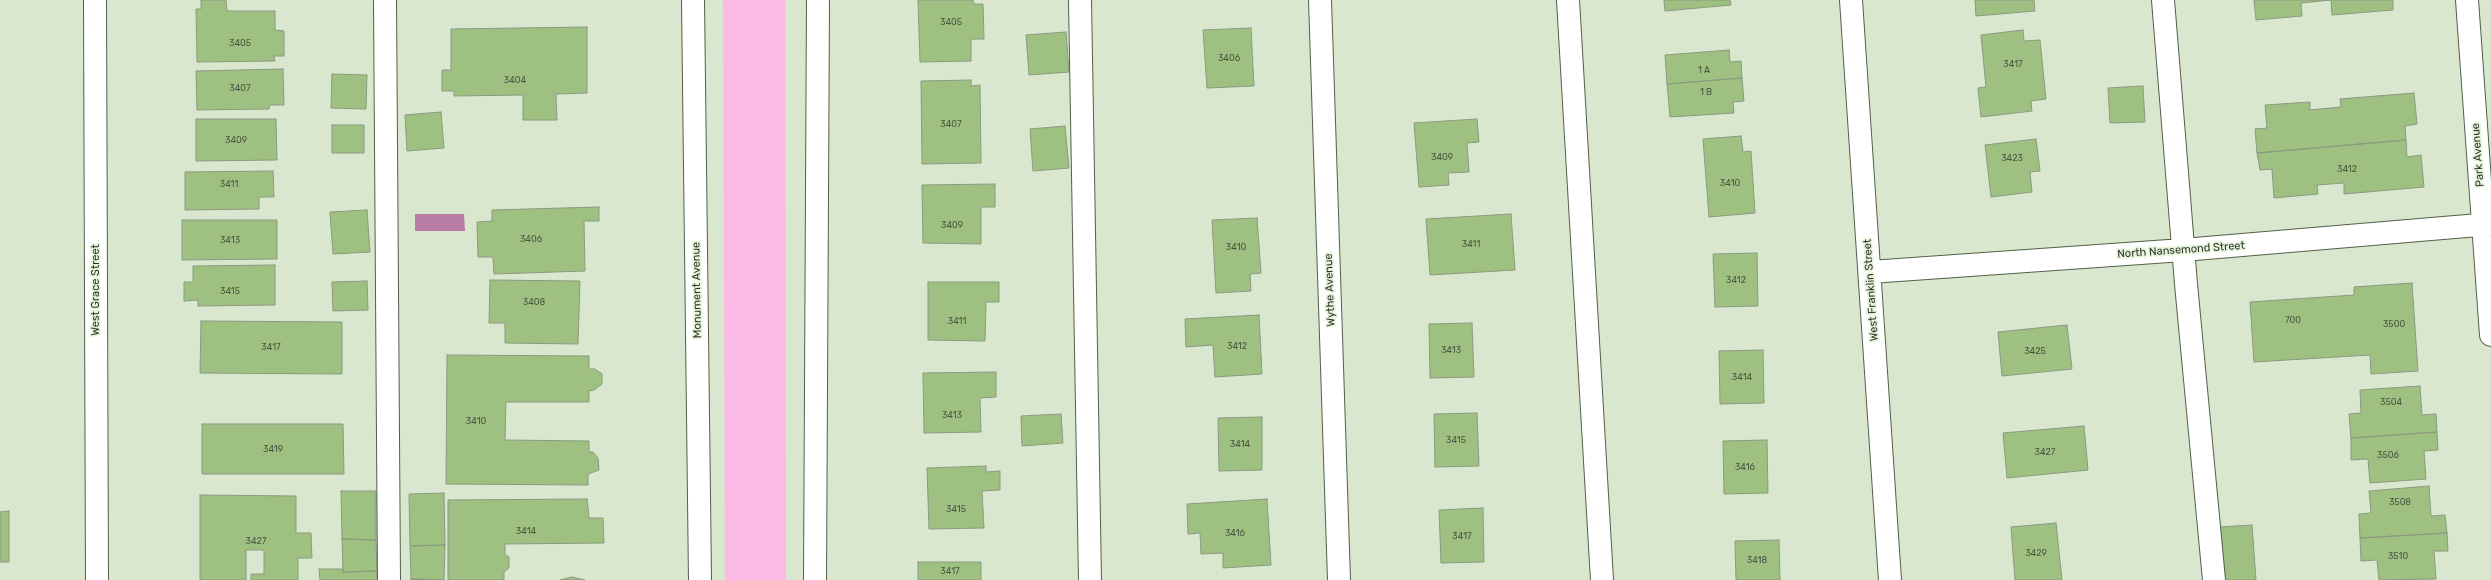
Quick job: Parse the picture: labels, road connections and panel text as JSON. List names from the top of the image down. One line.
{"streets":{"street":["Park Avenue","North Nansemond Street","West Grace Street","Monument Avenue","Wythe Avenue","West Franklin Street"]},"crossings":[["Park Avenue","North Nansemond Street"],["North Nansemond Street","West Franklin Street"]],"house_numbers":["3405","3405","3406","3417","1 A","3404","3407","1 B","3407","3409","3409","3423","3412","3410","3411","3409","3406","3413","3411","3410","3412","3415","3408","700","3411","3500","3412","3417","3413","3425","3414","3504","3413","3410","3415","3414","3419","3427","3506","3416","3508","3415","3414","3416","3417","3427","3429","3510","3418","3417"]}
